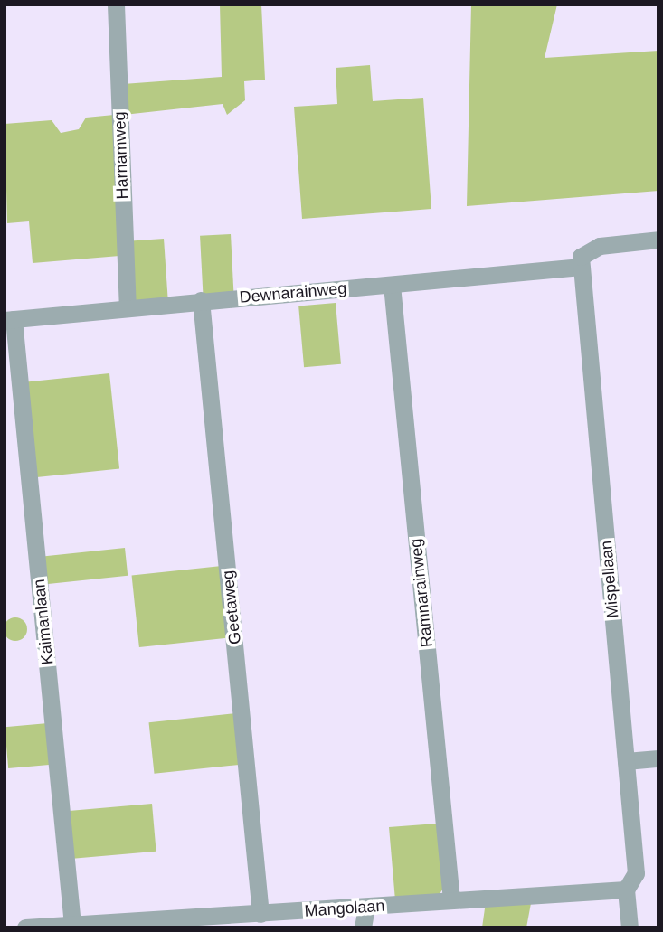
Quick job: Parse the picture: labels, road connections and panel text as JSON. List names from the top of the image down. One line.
{"streets":{"street":["Harnamweg","Dewnarainweg","Mispellaan","Ramnarainweg","Geetaweg","Kaimanlaan","Mangolaan"]},"crossings":[["Harnamweg","Dewnarainweg"],["Dewnarainweg","Mispellaan"],["Dewnarainweg","Ramnarainweg"],["Dewnarainweg","Geetaweg"],["Dewnarainweg","Kaimanlaan"],["Mispellaan","Mangolaan"],["Ramnarainweg","Mangolaan"],["Geetaweg","Mangolaan"],["Kaimanlaan","Mangolaan"]]}
